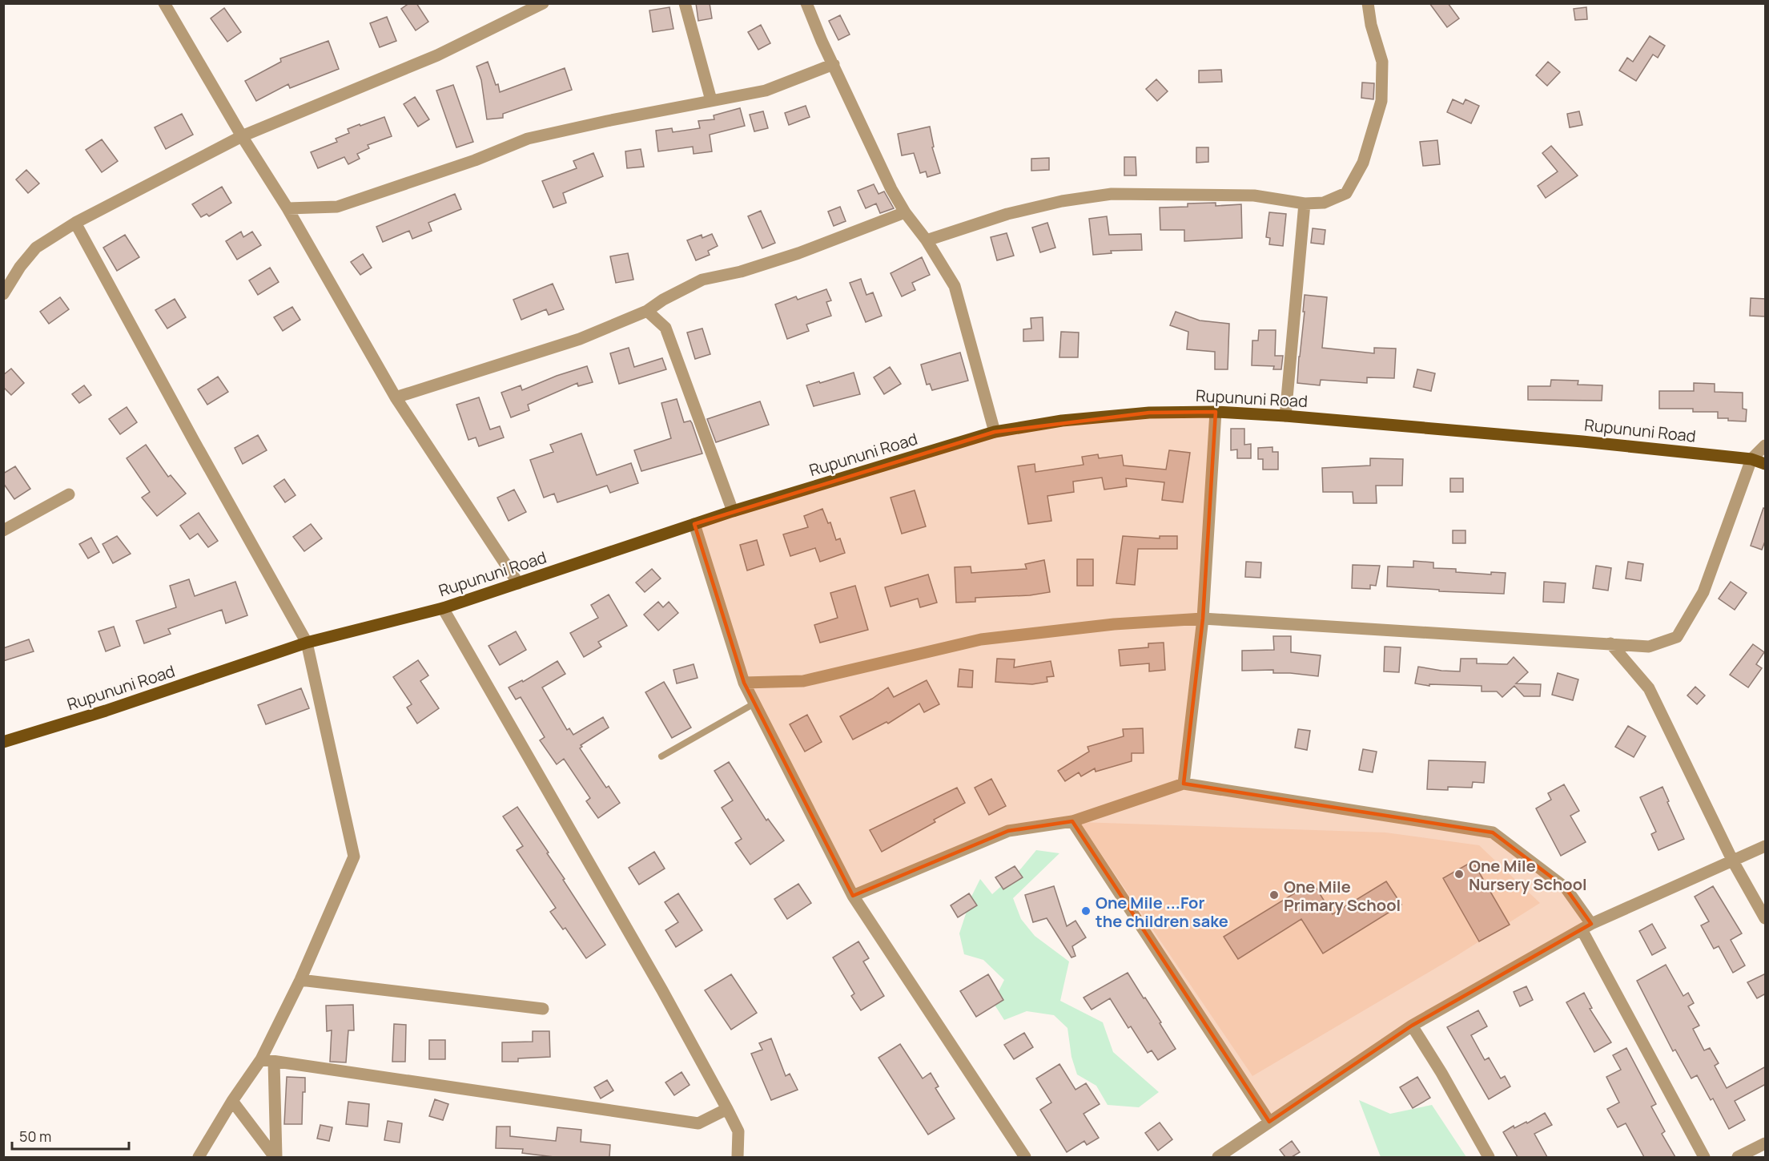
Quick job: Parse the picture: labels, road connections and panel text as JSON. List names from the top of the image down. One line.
{"streets":{"main road":["Rupununi Road"]},"places":["One Mile Nursery School","One Mile Primary School","One Mile ...For the children sake"],"scale_bar":"50 m"}
